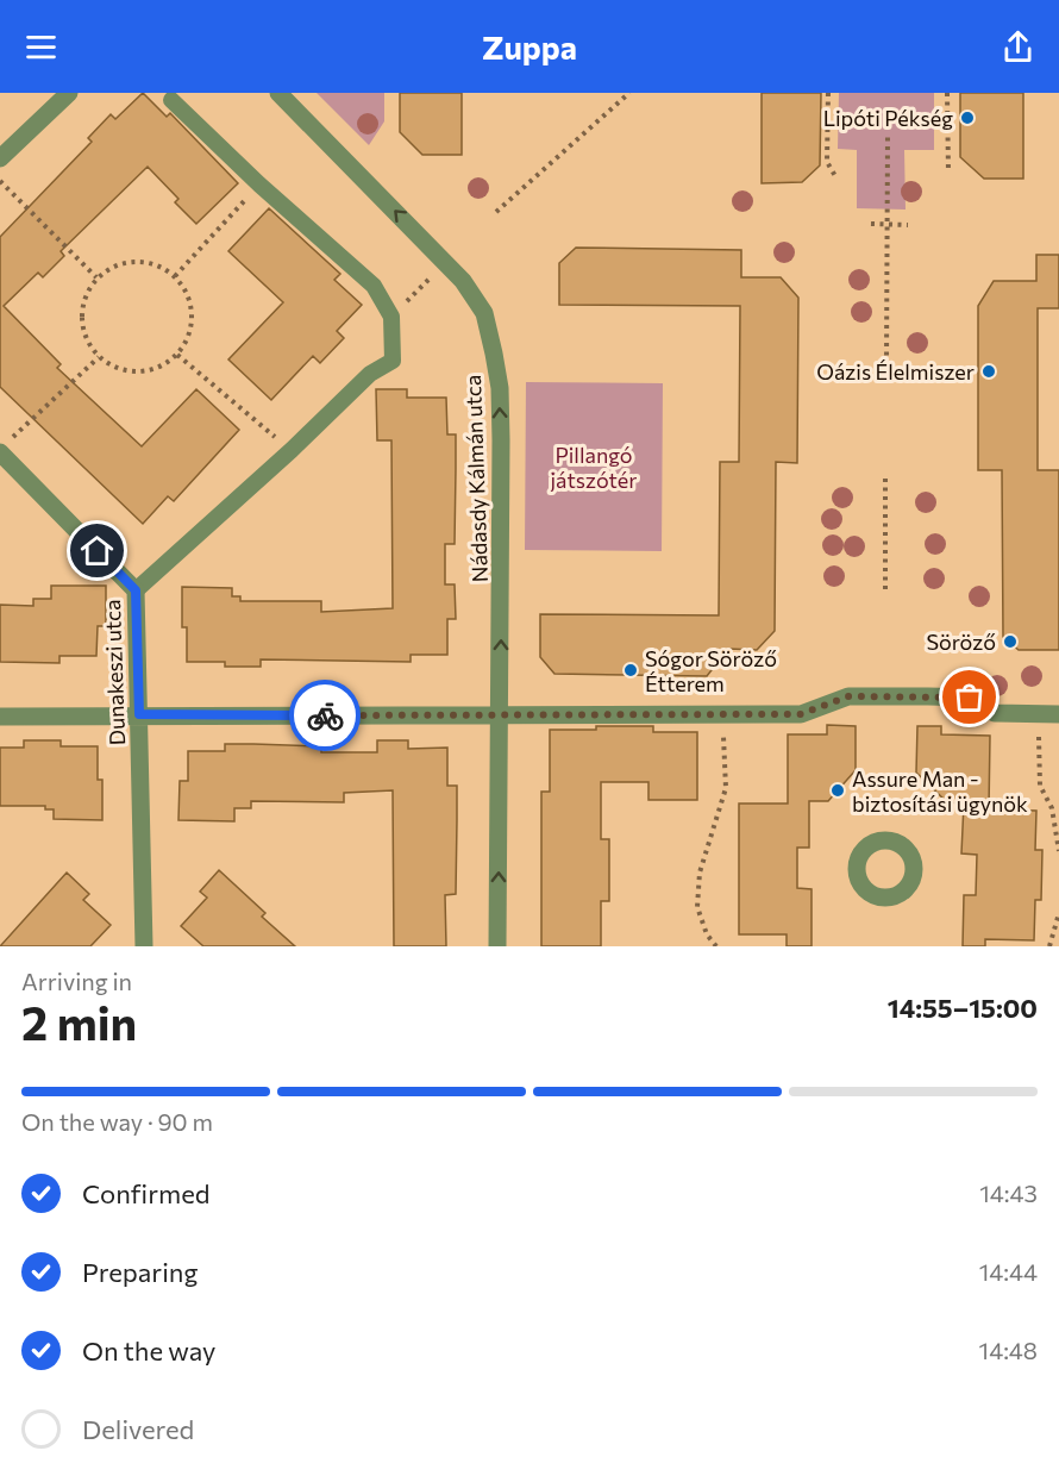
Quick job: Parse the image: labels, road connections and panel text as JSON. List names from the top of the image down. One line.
{"streets":{"street":["Nádasdy Kálmán utca","Dunakeszi utca"]},"one_way":["Nádasdy Kálmán utca"],"parks":["Pillangó játszótér"],"places":["Lipóti Pékség","Oázis Élelmiszer","Söröző","Sógor Söröző Étterem","Assure Man - biztosítási ügynök"],"page":{"header":"Zuppa","heading":["2 min","Arriving in","14:55–15:00"],"bar":"On the way · 90 m","list":[["Confirmed","14:43"],["Preparing","14:44"],["On the way","14:48"],"Delivered"]}}
